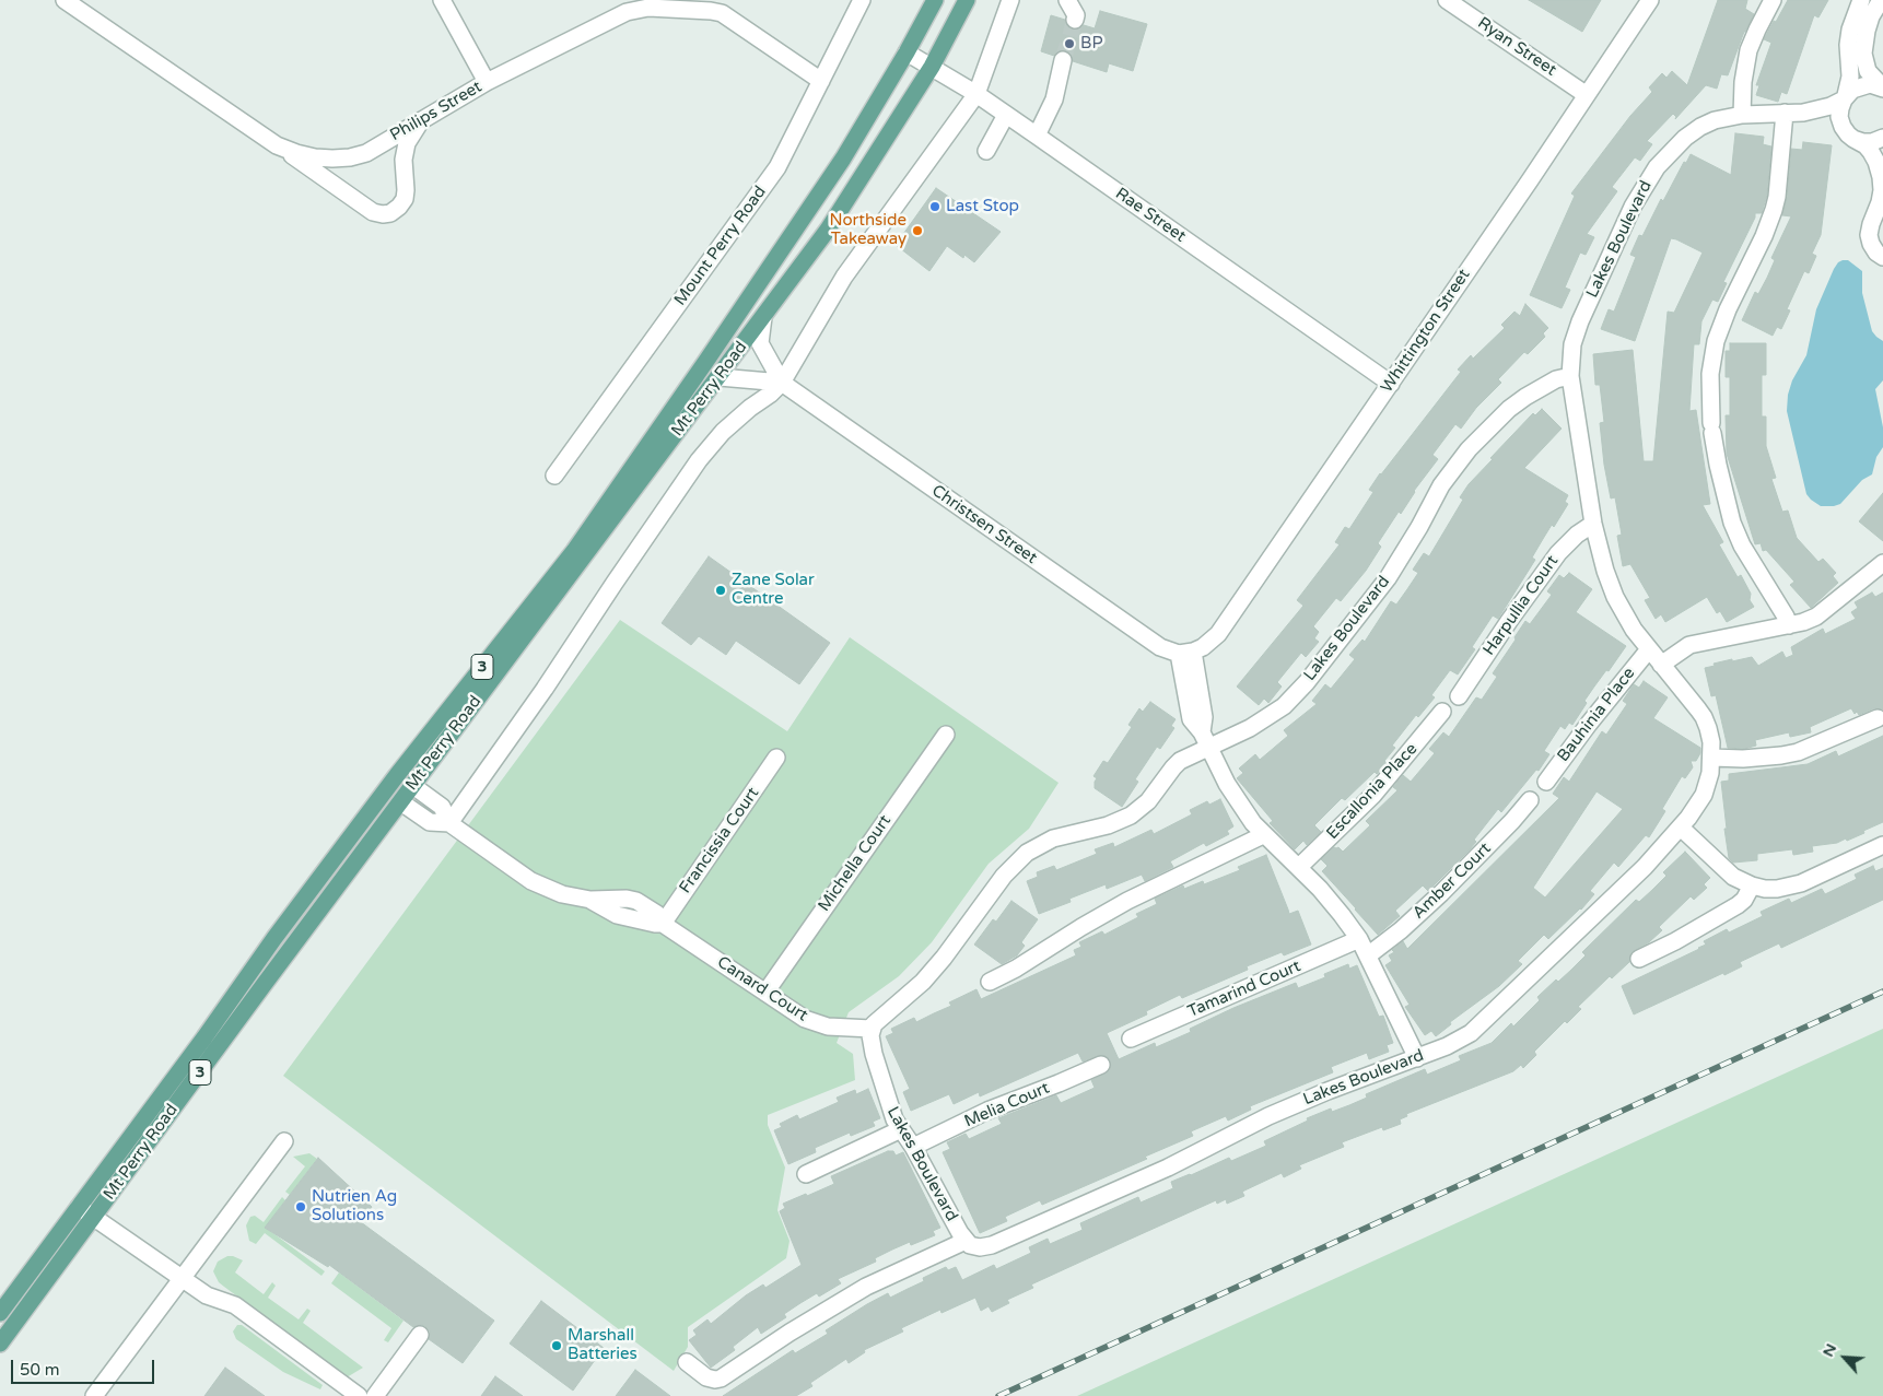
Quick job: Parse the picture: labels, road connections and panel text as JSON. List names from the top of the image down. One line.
{"streets":{"main road":["Mt Perry Road","3"],"street":["Ryan Street","Philips Street","Rae Street","Lakes Boulevard","Mount Perry Road","Whittington Street","Christsen Street","Harpullia Court","Bauhinia Place","Escallonia Place","Francissia Court","Michella Court","Amber Court","Canard Court","Tamarind Court","Melia Court"]},"crossings":[["Ryan Street","Whittington Street"],["Philips Street","Mount Perry Road"],["Rae Street","Whittington Street"],["Rae Street","Mt Perry Road"],["Lakes Boulevard","Harpullia Court"],["Lakes Boulevard","Bauhinia Place"],["Lakes Boulevard","Canard Court"],["Lakes Boulevard","Melia Court"],["Whittington Street","Christsen Street"],["Mt Perry Road","Christsen Street"],["Francissia Court","Canard Court"],["Michella Court","Canard Court"]],"places":["BP","Last Stop","Northside Takeaway","Zane Solar Centre","Nutrien Ag Solutions","Marshall Batteries"],"scale_bar":"50 m","north":"top left"}
